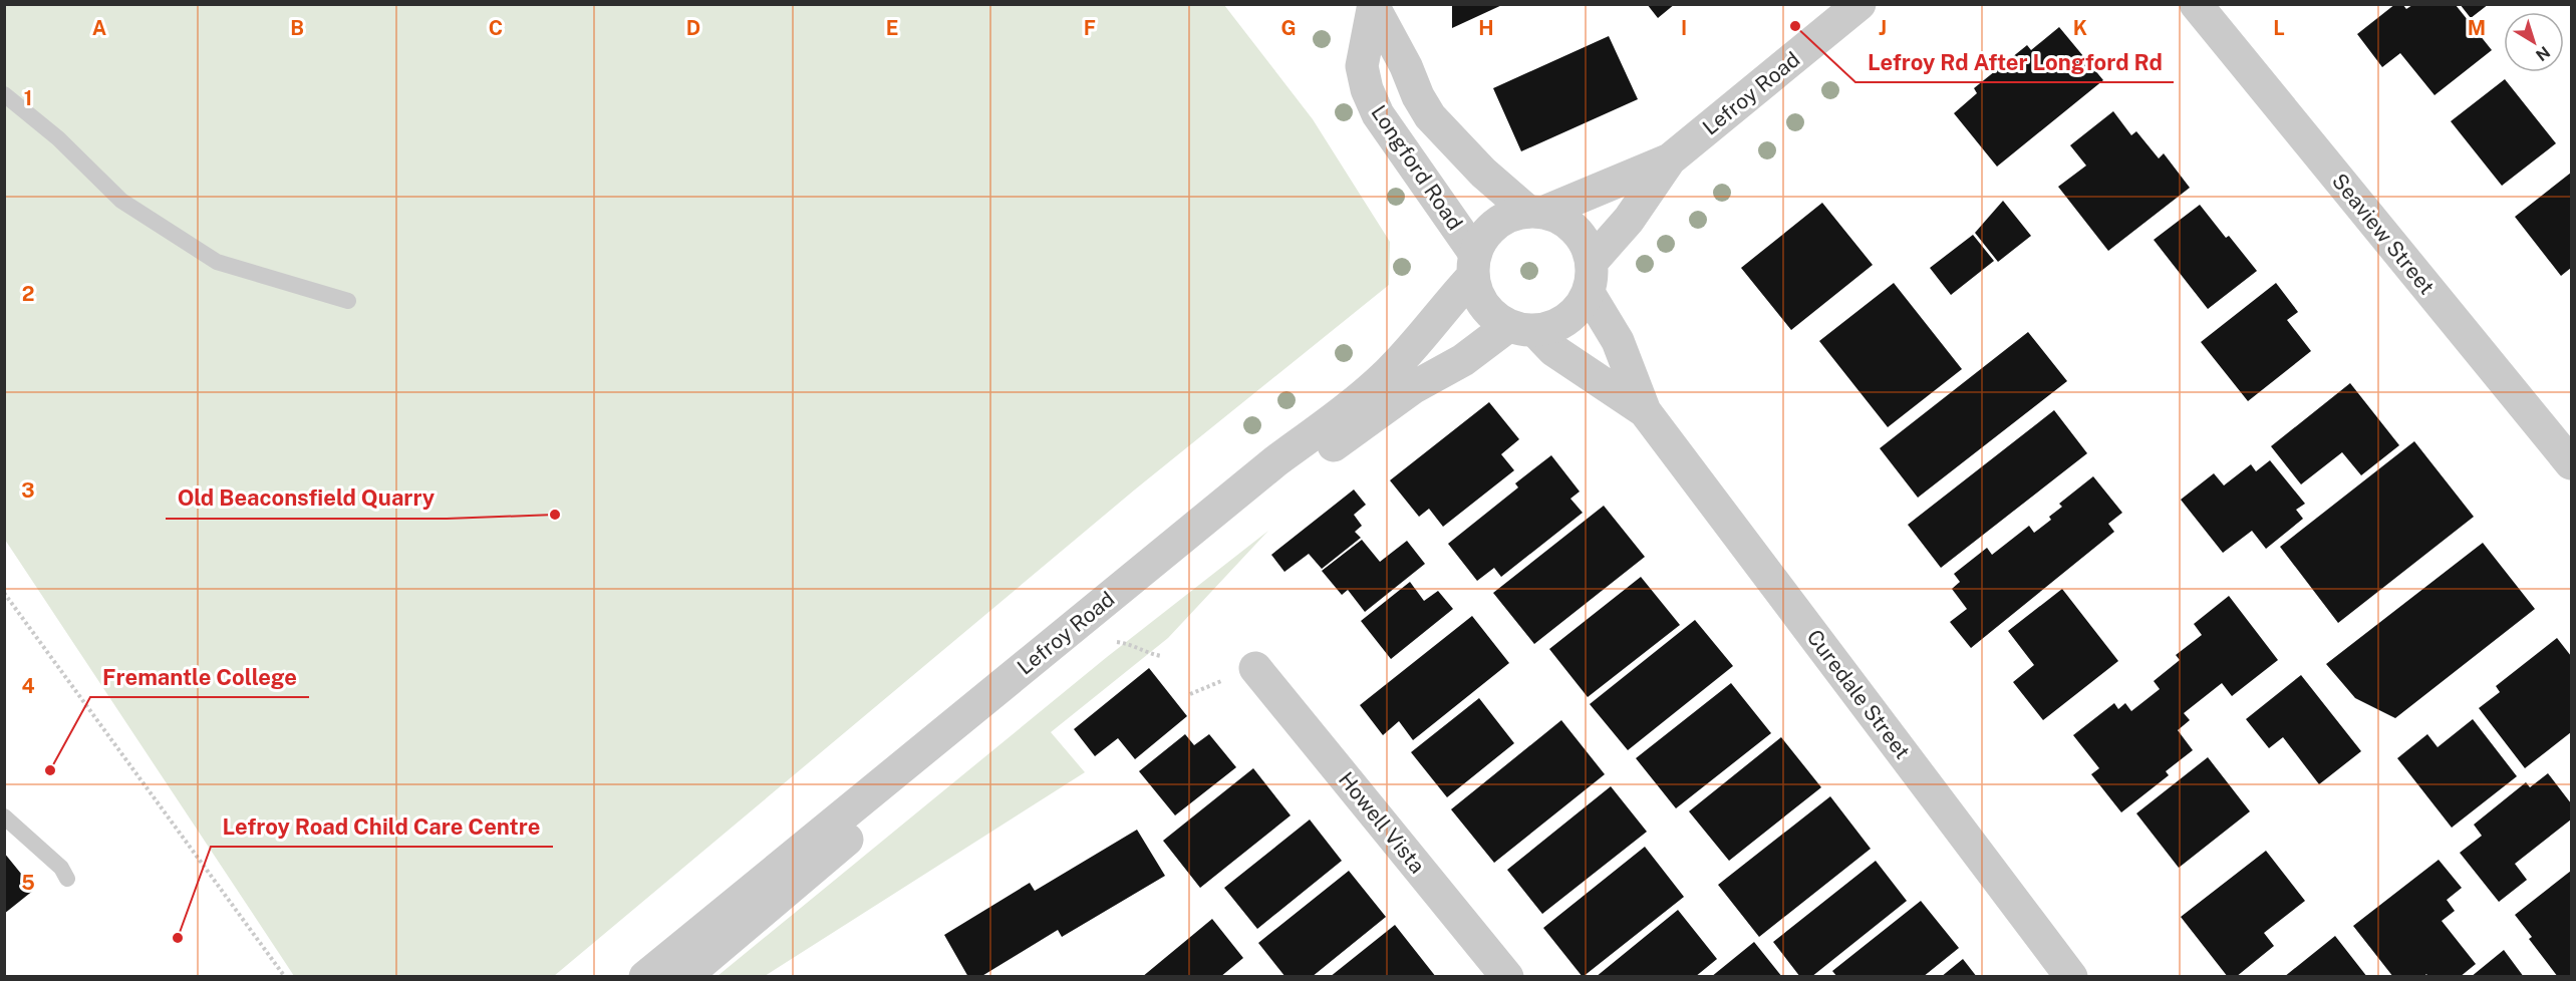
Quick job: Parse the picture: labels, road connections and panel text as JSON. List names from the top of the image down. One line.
{"streets":{"street":["Lefroy Road","Longford Road","Seaview Street","Curedale Street","Howell Vista"]},"crossings":[["Lefroy Road","Longford Road"],["Lefroy Road","Curedale Street"],["Longford Road","Curedale Street"]],"places":["Lefroy Rd After Longford Rd","Old Beaconsfield Quarry","Fremantle College","Lefroy Road Child Care Centre"],"north":"bottom right","grid":{"columns":["A","B","C","D","E","F","G","H","I","J","K","L","M"],"rows":["1","2","3","4","5"]}}
